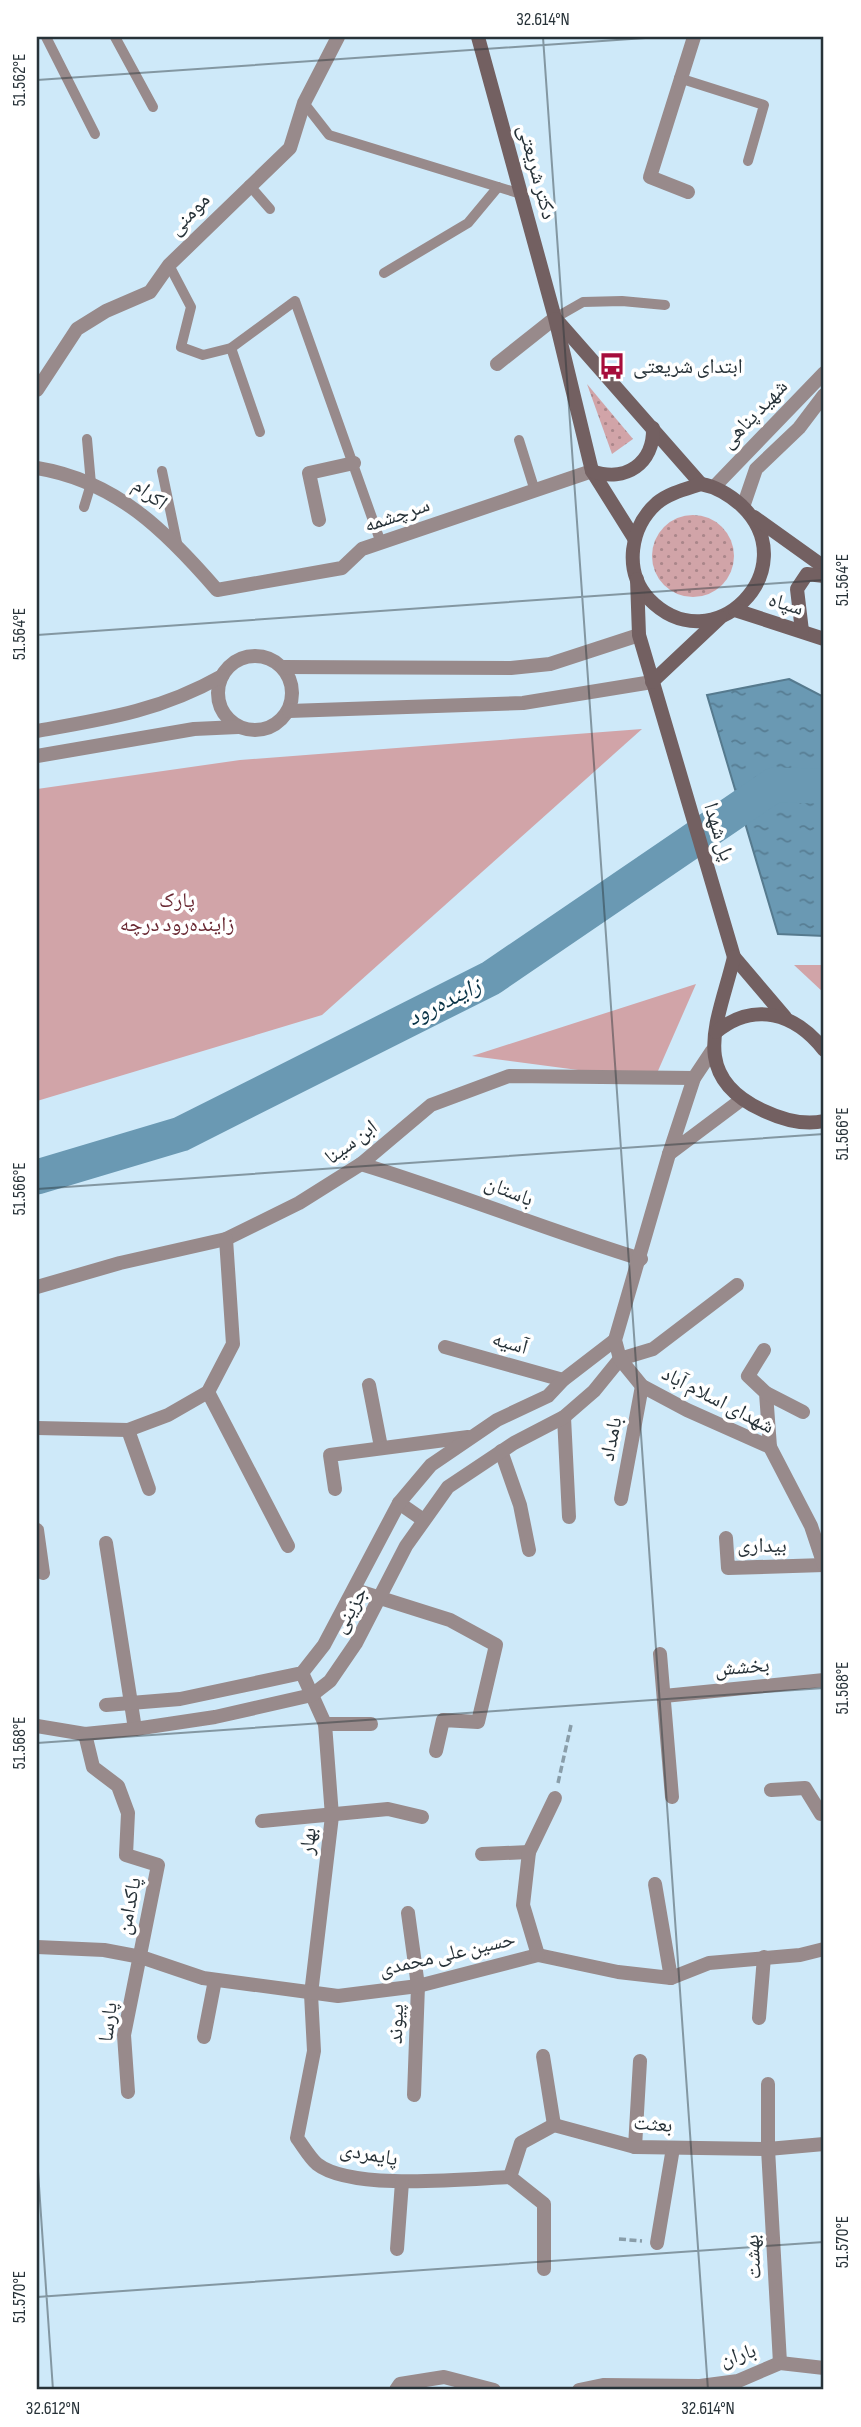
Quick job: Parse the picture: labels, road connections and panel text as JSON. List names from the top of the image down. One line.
{"streets":{"main road":["دکتر شریعتی","سپاه","پل شهدا"],"street":["مومنی","شهید پناهی","اکرام","سرچشمه","ابن سینا","باستان","آسیه","شهدای اسلام آباد","بامداد","بیداری","جزینی","بخشش","بهار","پاکدامن","حسین علی محمدی","پارسا","پیوند","بعثت","پایمردی","بهشت","باران"]},"crossings":[["دکتر شریعتی","شهید پناهی"],["دکتر شریعتی","سرچشمه"],["دکتر شریعتی","سپاه"],["دکتر شریعتی","پل شهدا"],["شهید پناهی","سپاه"],["شهید پناهی","پل شهدا"],["اکرام","سرچشمه"],["سپاه","پل شهدا"],["ابن سینا","باستان"],["شهدای اسلام آباد","بامداد"],["شهدای اسلام آباد","بیداری"],["شهدای اسلام آباد","جزینی"],["جزینی","بهار"],["بهار","حسین علی محمدی"],["بهار","پایمردی"],["پاکدامن","حسین علی محمدی"],["پاکدامن","پارسا"],["حسین علی محمدی","پارسا"],["حسین علی محمدی","پیوند"],["حسین علی محمدی","پایمردی"],["بعثت","بهشت"],["بهشت","باران"]],"water":["زاینده‌رود"],"parks":["پارک زاینده‌رود درچه"],"places":{"bus stop":["ابتدای شریعتی"]},"coordinates":["32.614°N","51.562°E","51.564°E","51.566°E","51.568°E","51.570°E","32.612°N"]}
